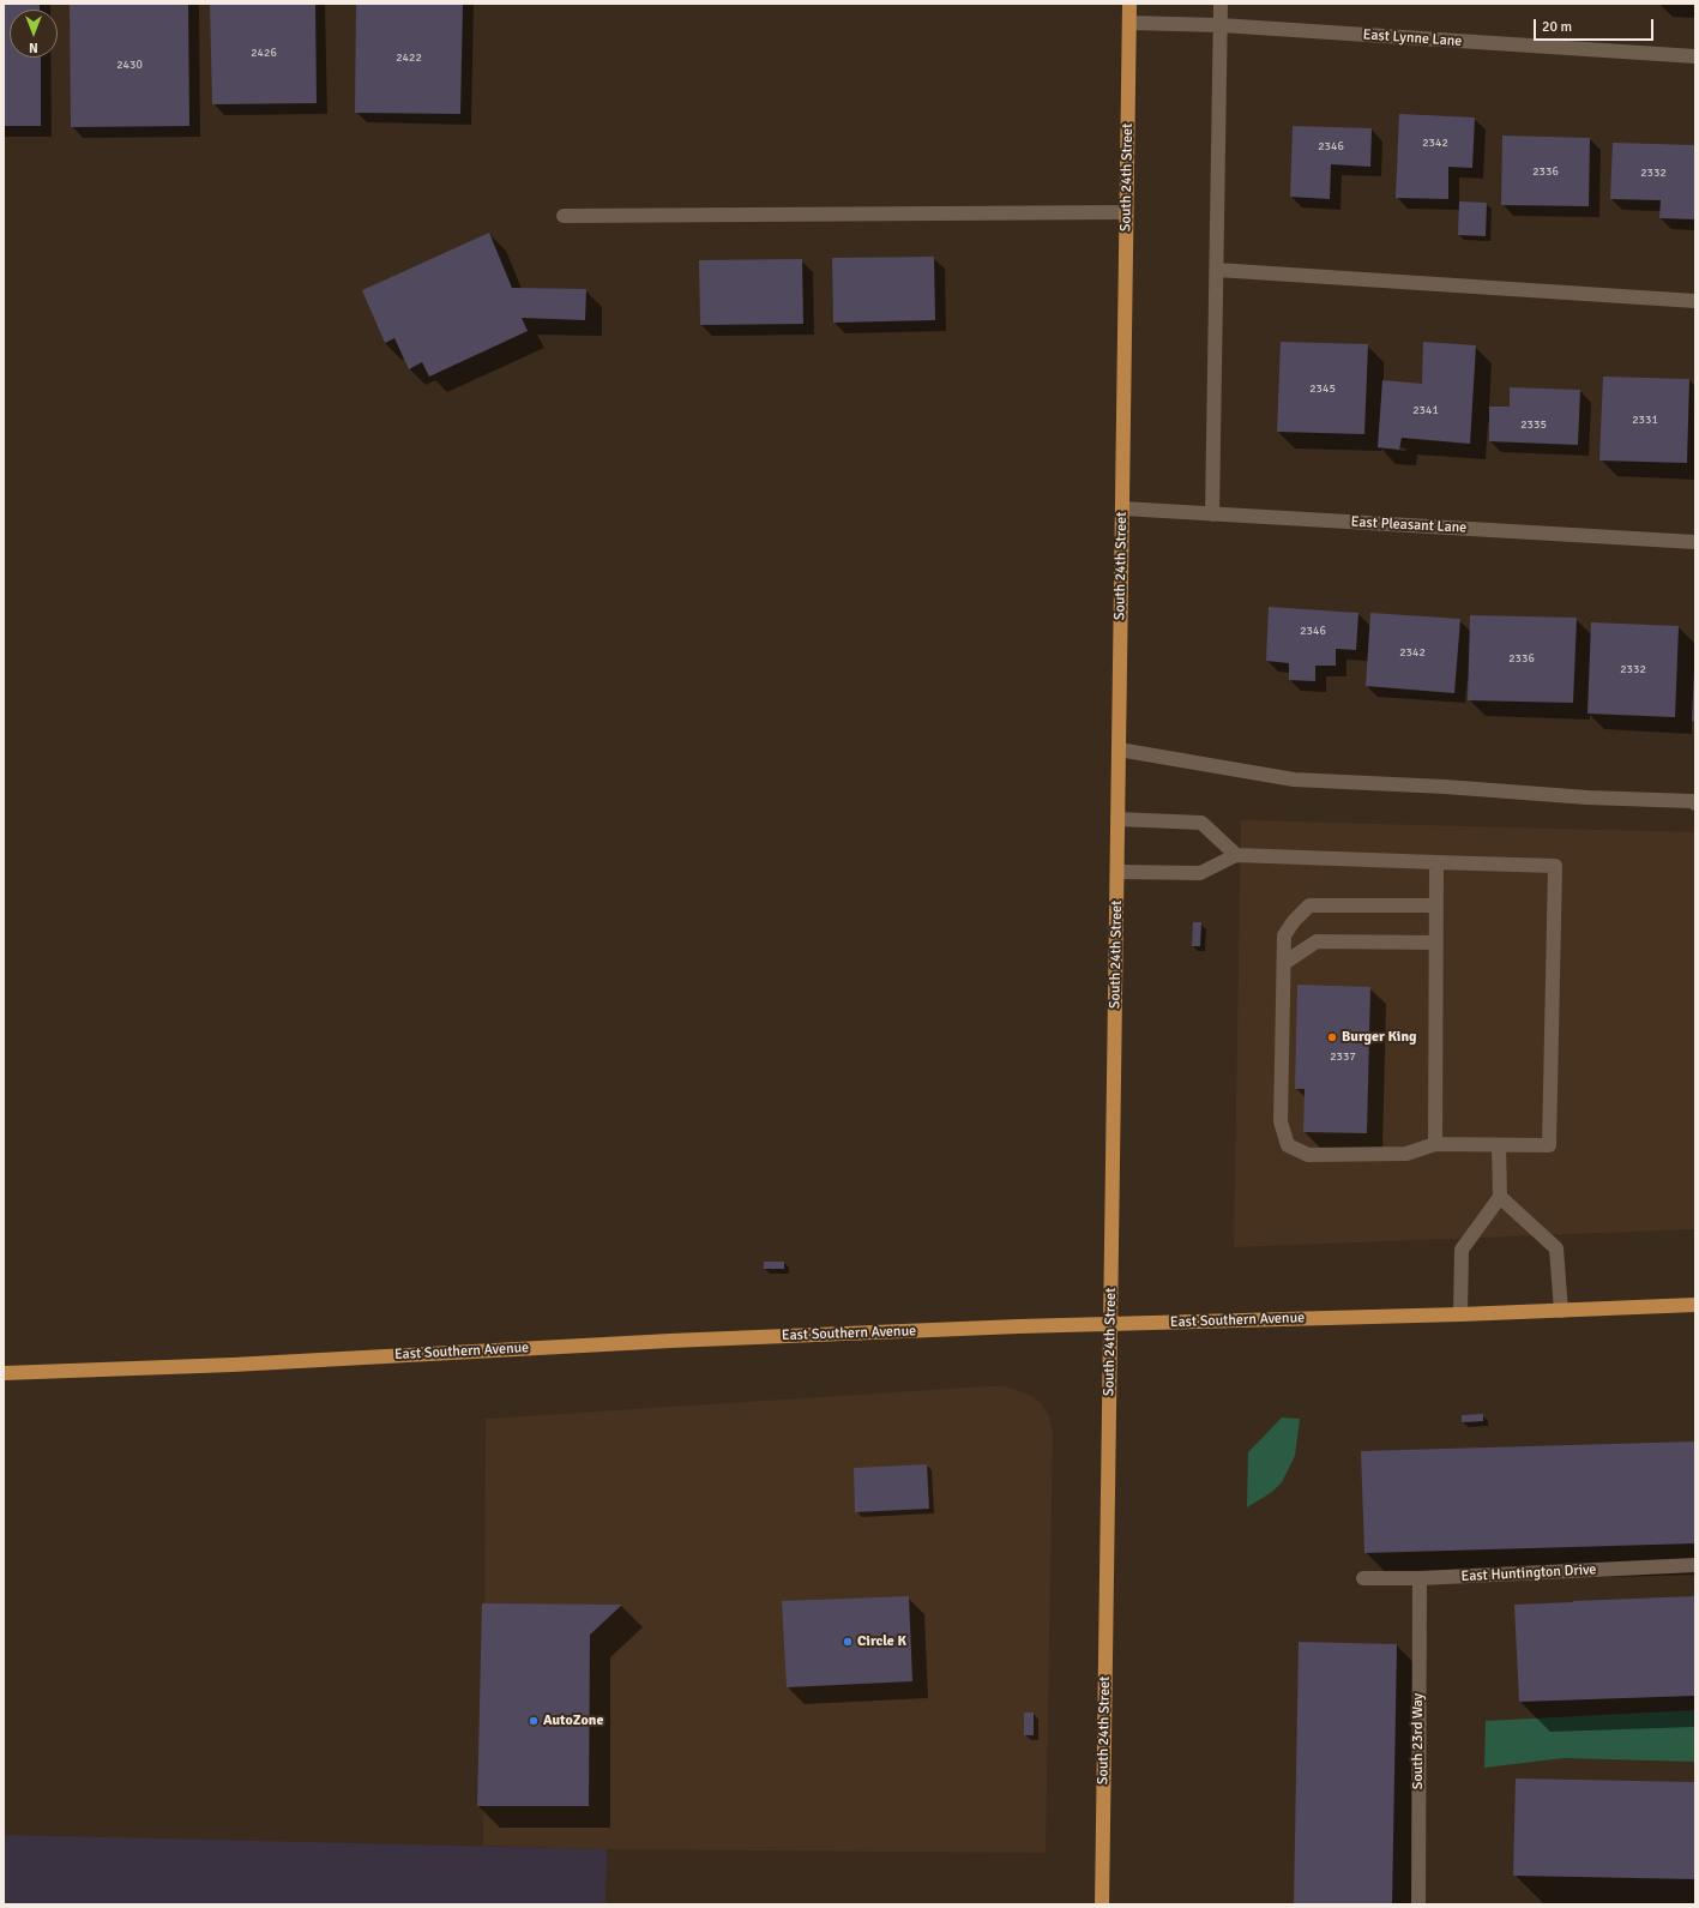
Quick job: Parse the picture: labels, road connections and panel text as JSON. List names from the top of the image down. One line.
{"streets":{"main road":["South 24th Street","East Southern Avenue"],"street":["East Lynne Lane","East Pleasant Lane","East Huntington Drive","South 23rd Way"]},"crossings":[["East Lynne Lane","South 24th Street"],["South 24th Street","East Pleasant Lane"],["South 24th Street","East Southern Avenue"],["East Huntington Drive","South 23rd Way"]],"places":["Burger King","Circle K","AutoZone"],"house_numbers":["2426","2422","2430","2342","2346","2336","2332","2345","2341","2331","2335","2346","2342","2336","2332","2337"],"scale_bar":"20 m","north":"bottom"}
